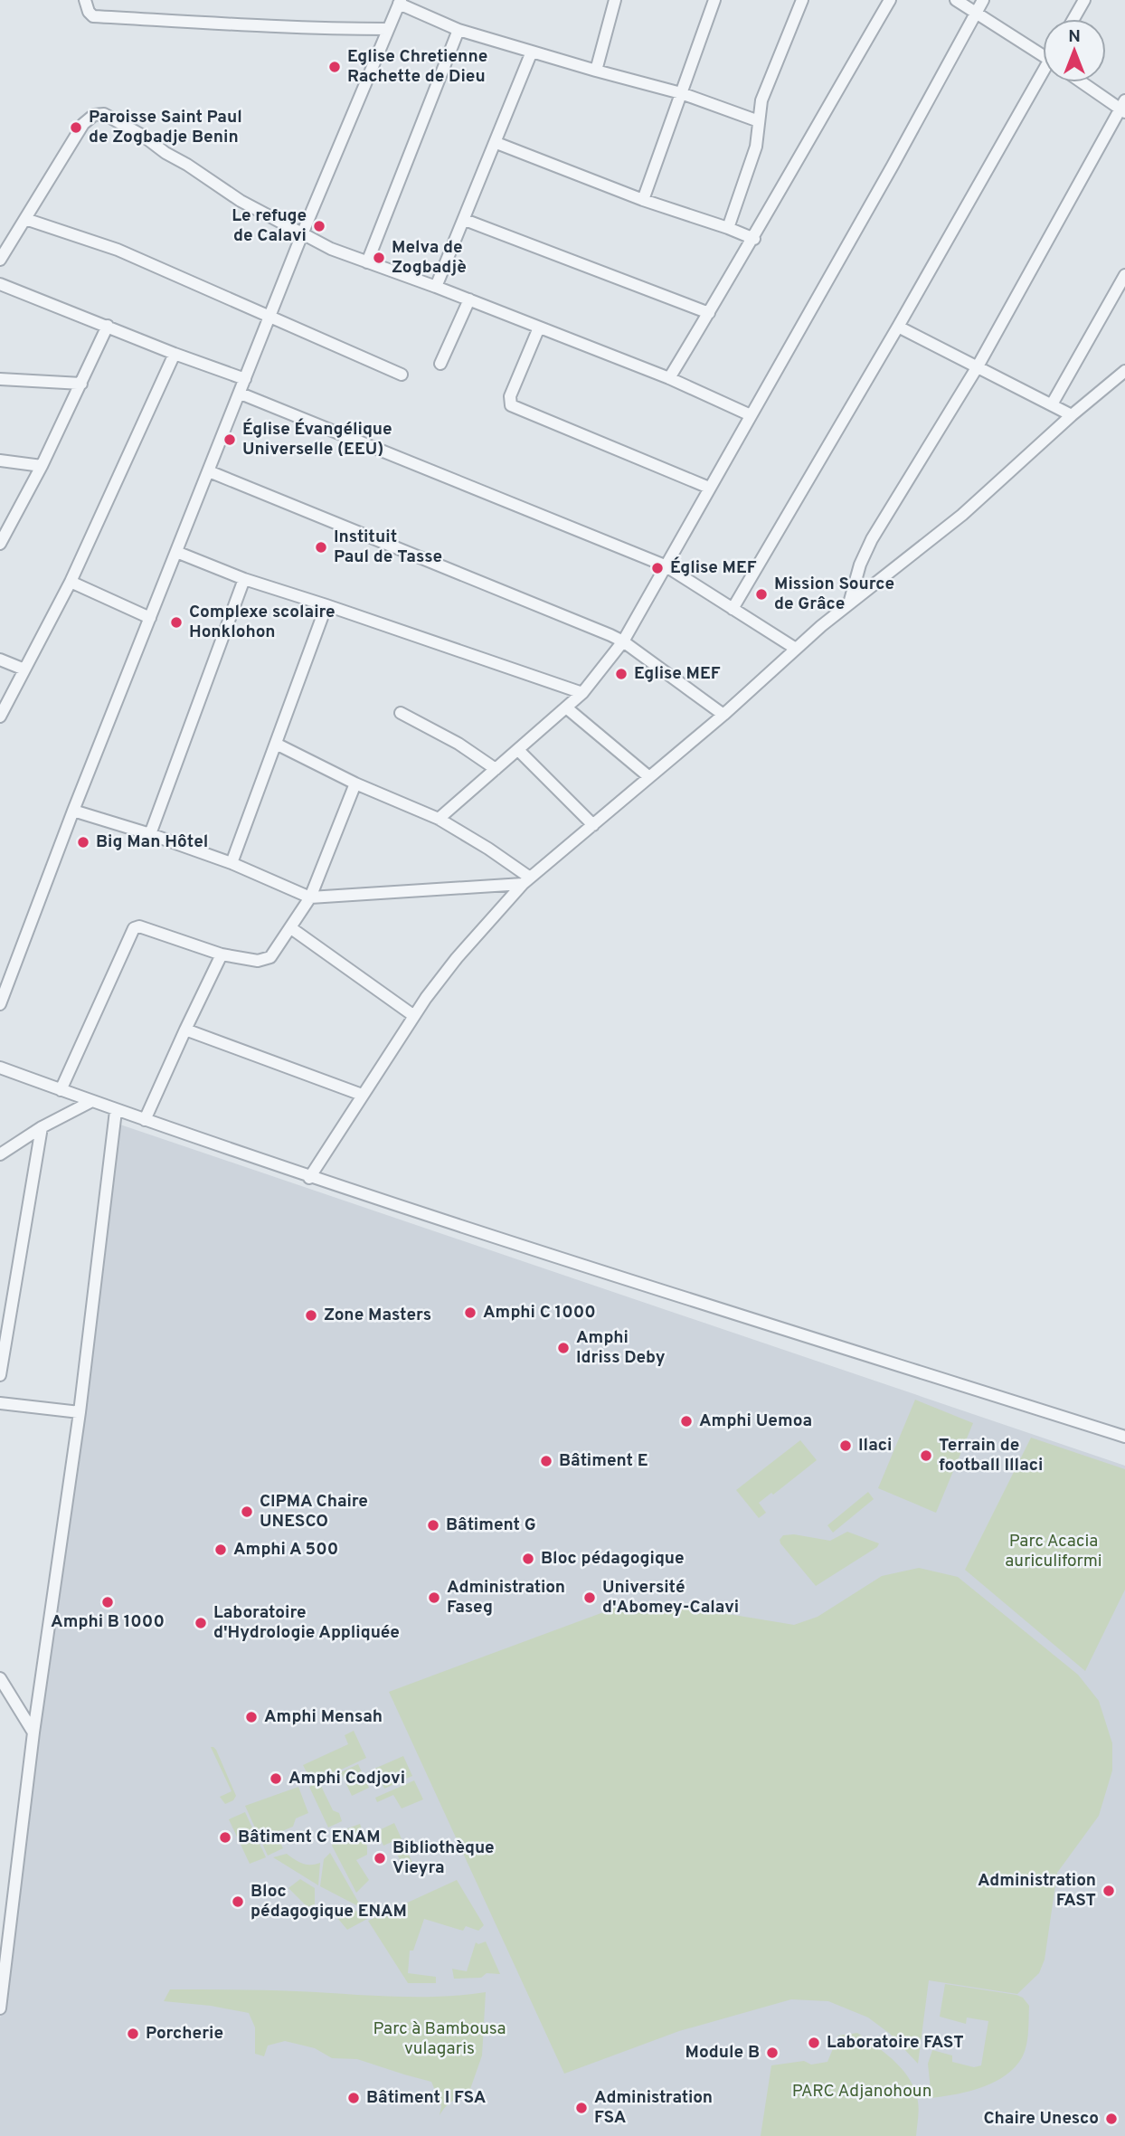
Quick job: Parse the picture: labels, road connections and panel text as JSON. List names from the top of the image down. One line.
{"parks":["Parc Acacia auriculiformi","Parc à Bambousa vulagaris","PARC Adjanohoun"],"places":["Eglise Chretienne Rachette de Dieu","Paroisse Saint Paul de Zogbadje Benin","Le refuge de Calavi","Melva de Zogbadjè","Église Évangélique Universelle (EEU)","Instituit Paul de Tasse","Église MEF","Mission Source de Grâce","Complexe scolaire Honklohon","Eglise MEF","Big Man Hôtel","Amphi C 1000","Zone Masters","Amphi Idriss Deby","Amphi Uemoa","Ilaci","Terrain de football Illaci","Bâtiment E","CIPMA Chaire UNESCO","Bâtiment G","Amphi A 500","Bloc pédagogique","Administration Faseg","Université d'Abomey-Calavi","Amphi B 1000","Laboratoire d'Hydrologie Appliquée","Amphi Mensah","Amphi Codjovi","Bâtiment C ENAM","Bibliothèque Vieyra","Administration FAST","Bloc pédagogique ENAM","Porcherie","Laboratoire FAST","Module B","Bâtiment I FSA","Administration FSA","Chaire Unesco"],"north":"top"}
